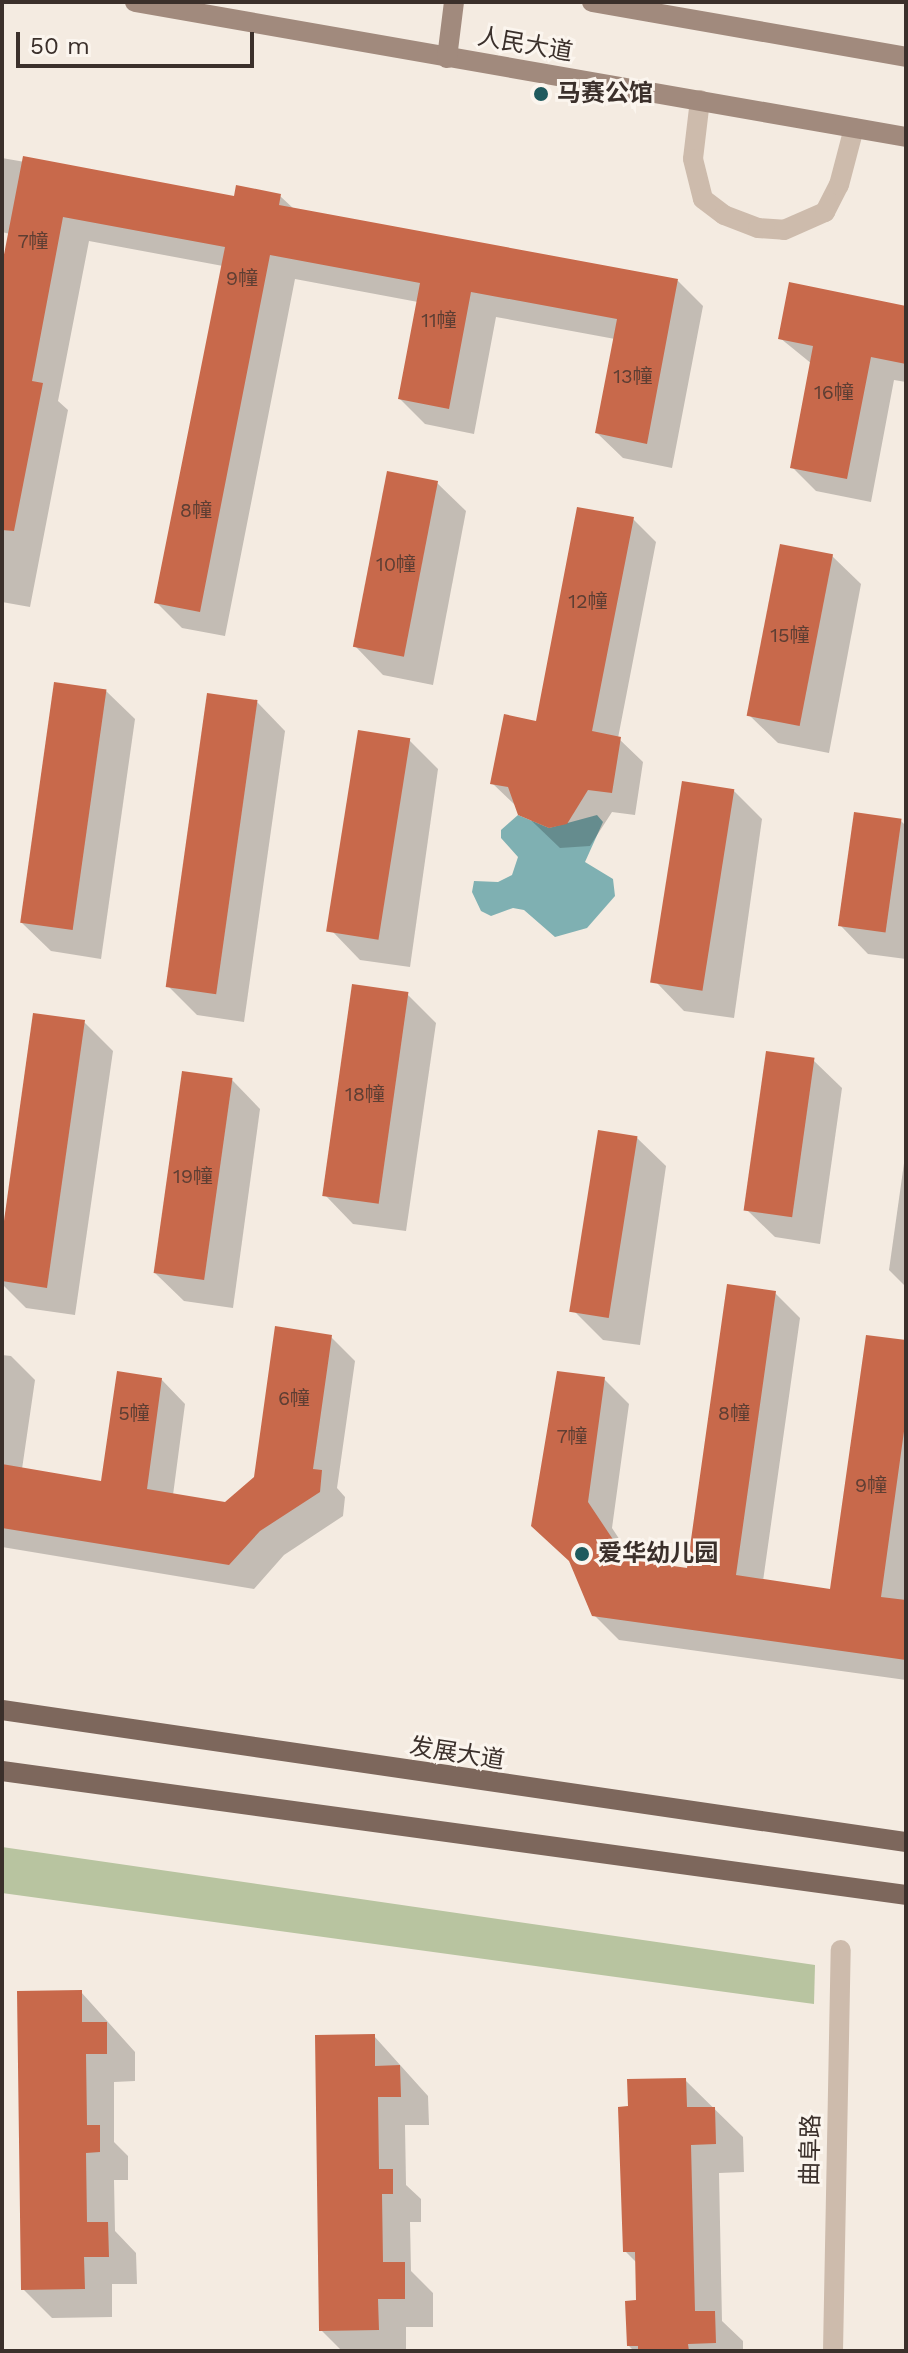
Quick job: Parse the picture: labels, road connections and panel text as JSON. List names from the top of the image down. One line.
{"streets":{"main road":["人民大道","发展大道"],"street":["曲阜路"]},"places":["马赛公馆","爱华幼儿园"],"house_numbers":["7幢","9幢","11幢","13幢","16幢","8幢","10幢","12幢","15幢","18幢","19幢","6幢","5幢","8幢","7幢","9幢"],"scale_bar":"50 m"}
